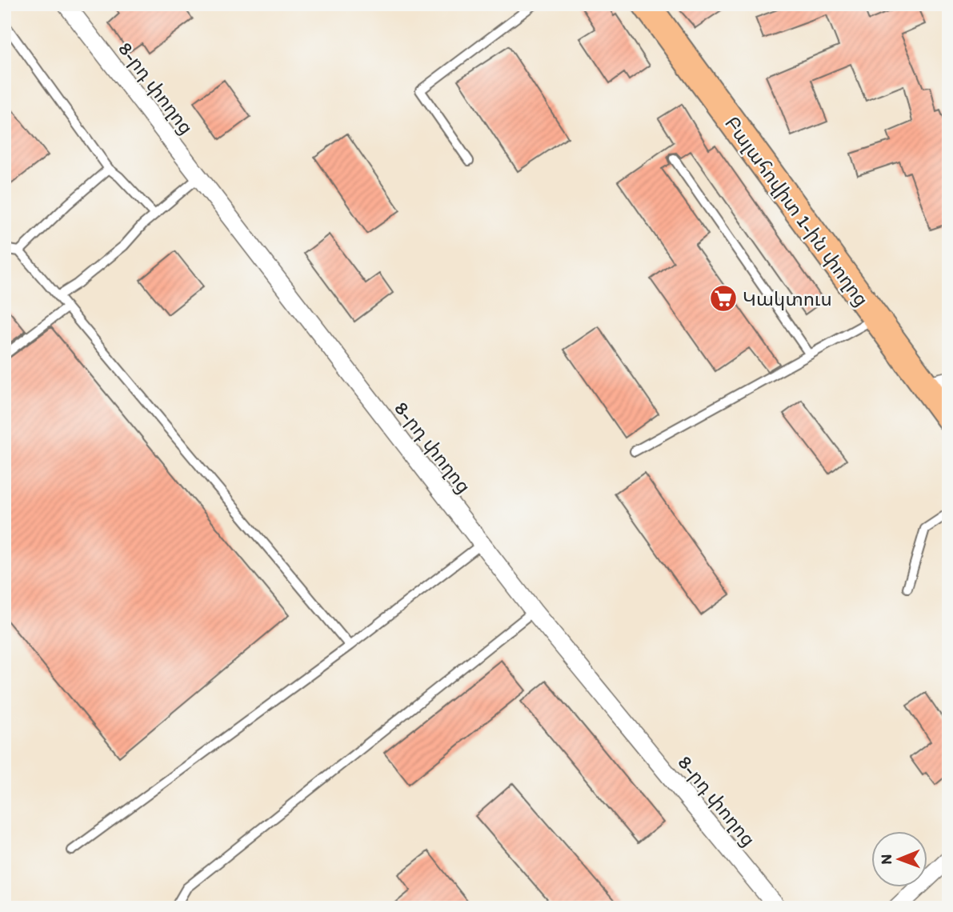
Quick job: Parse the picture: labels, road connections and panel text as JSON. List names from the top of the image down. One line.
{"streets":{"main road":["Բալահովիտ 1-ին փողոց"],"street":["8-րդ փողոց"]},"places":{"supermarket":["Կակտուս"]},"north":"left"}
